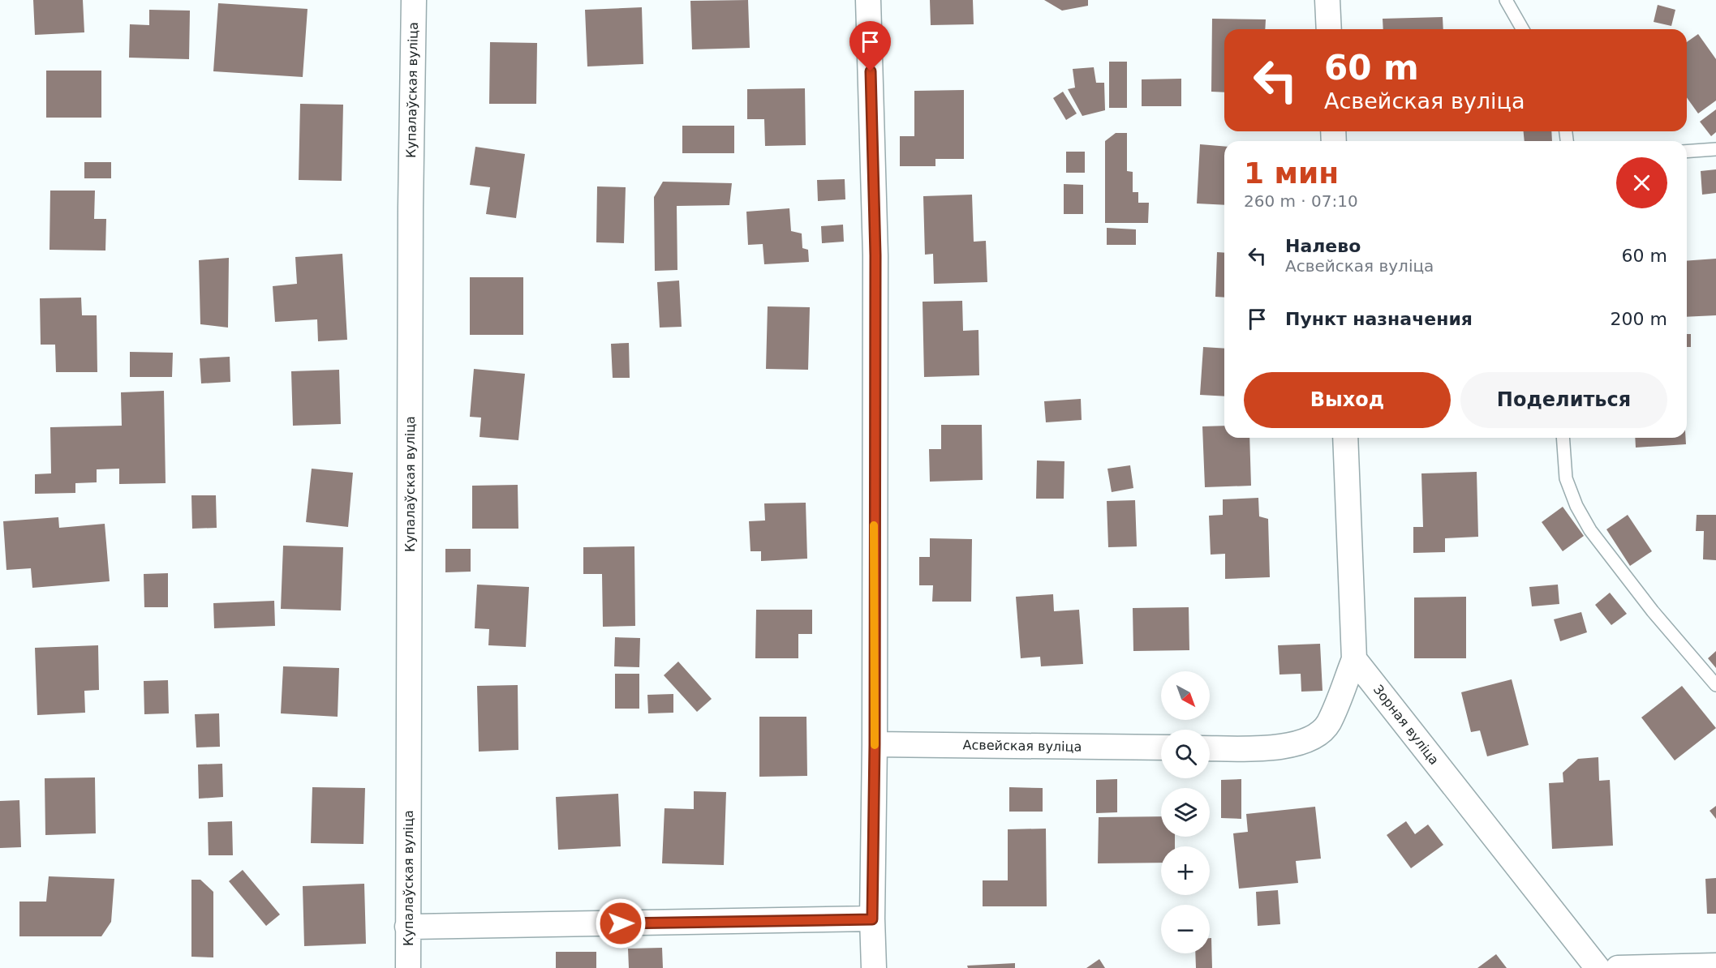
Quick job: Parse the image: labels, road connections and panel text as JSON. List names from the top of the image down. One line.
{"streets":{"street":["Купалаўская вуліца","Зорная вуліца","Асвейская вуліца"]},"north":"bottom right","page":{"turn":["60 m","Асвейская вуліца"],"heading":["1 мин","260 m · 07:10"],"list":[{"name":"Налево","note":"Асвейская вуліца","value":"60 m"},{"name":"Пункт назначения","value":"200 m"}],"buttons":["Выход","Поделиться"],"map_buttons":["+","−"]}}
